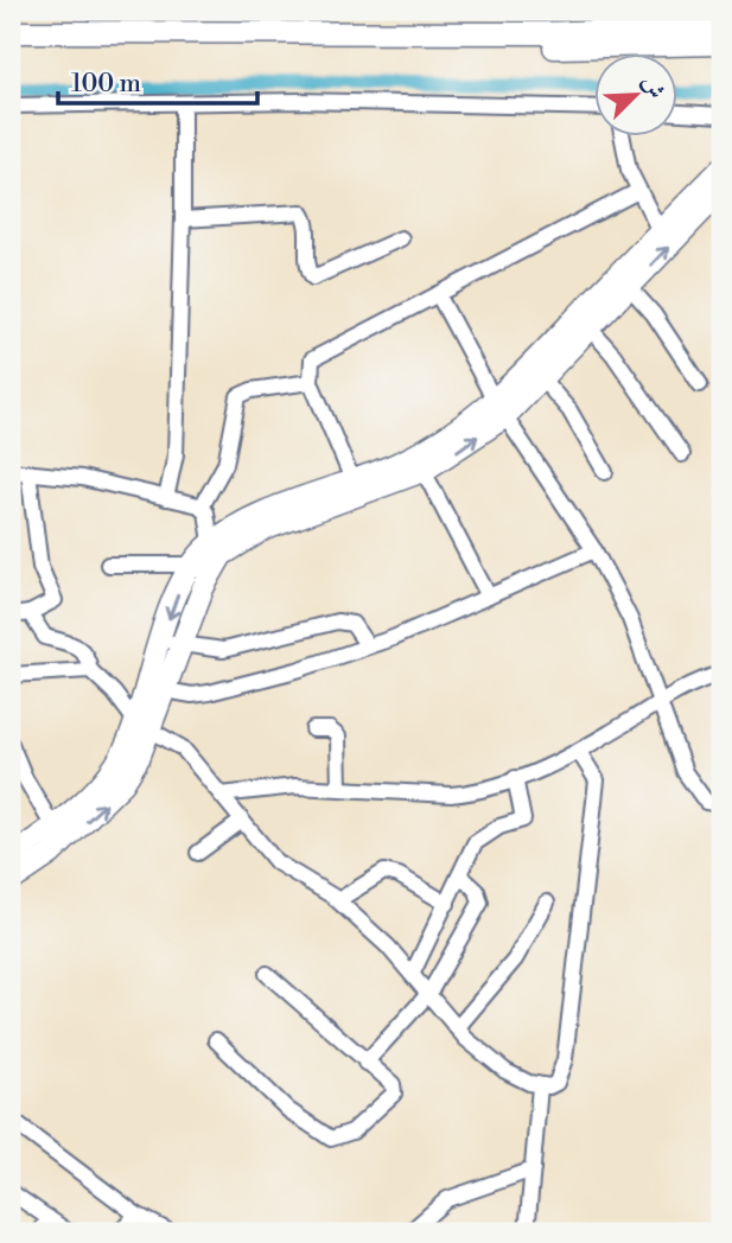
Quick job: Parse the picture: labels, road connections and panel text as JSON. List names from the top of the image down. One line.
{"scale_bar":"100 m","north":"top right"}
